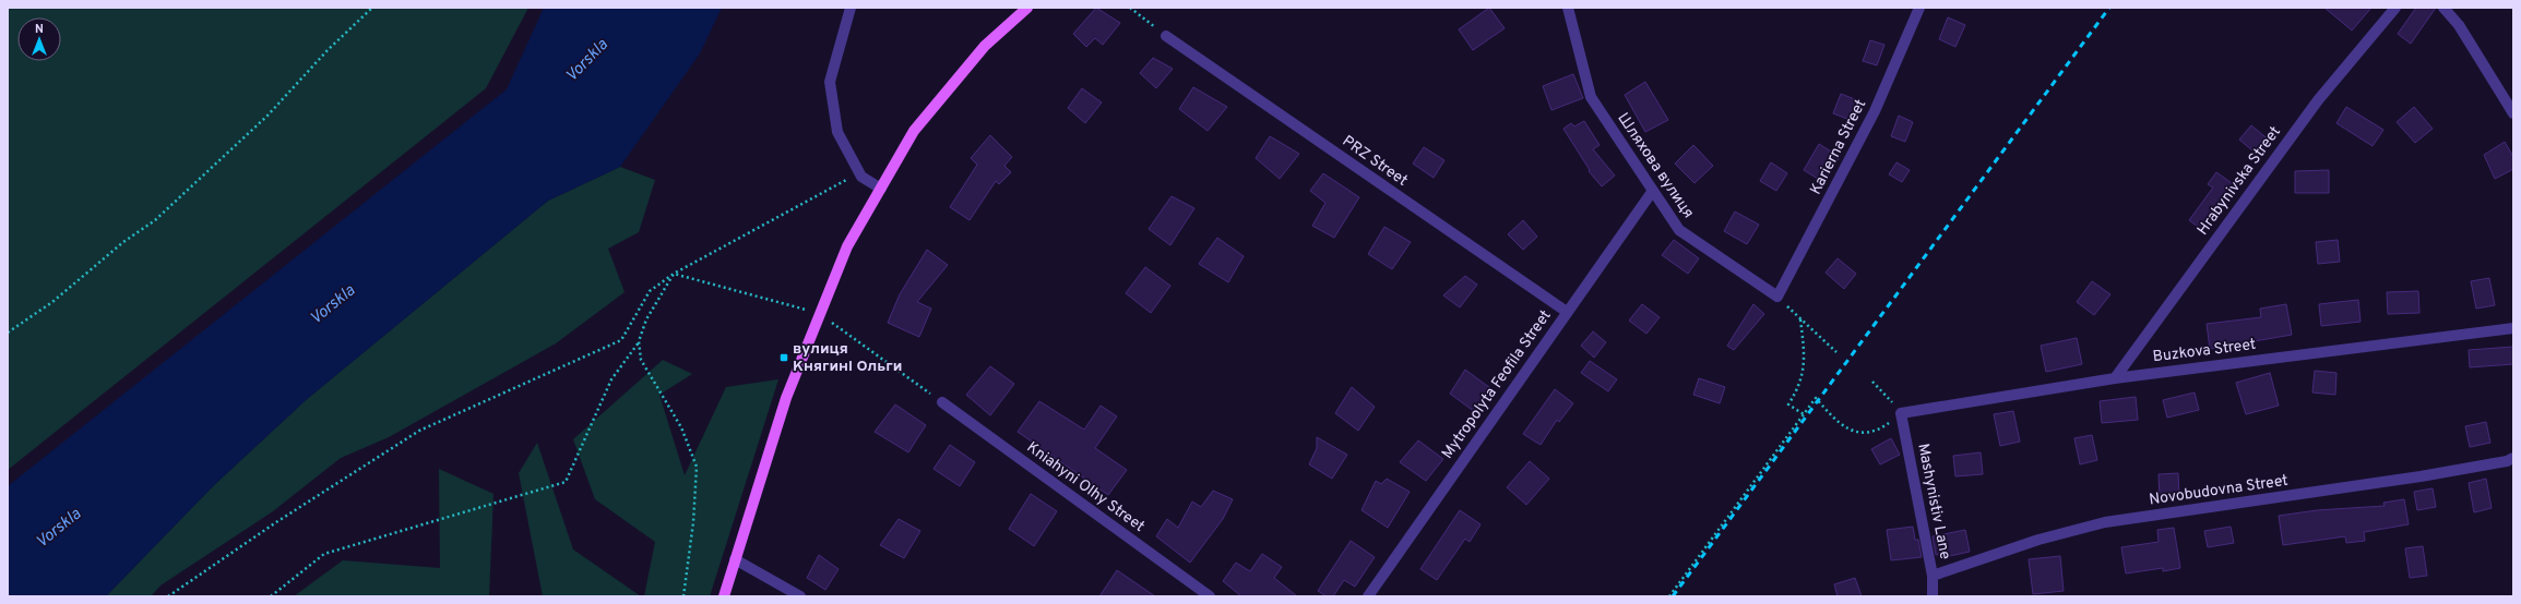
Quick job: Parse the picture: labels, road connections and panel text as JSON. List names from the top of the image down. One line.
{"streets":{"street":["Karierna Street","PRZ Street","Шляхова вулиця","Hrabynivska Street","Buzkova Street","Mytropolyta Feofila Street","Kniahyni Olhy Street","Novobudovna Street","Mashynistiv Lane"]},"crossings":[["Karierna Street","Шляхова вулиця"],["PRZ Street","Mytropolyta Feofila Street"],["Шляхова вулиця","Mytropolyta Feofila Street"],["Hrabynivska Street","Buzkova Street"],["Buzkova Street","Mashynistiv Lane"],["Novobudovna Street","Mashynistiv Lane"]],"water":["Vorskla"],"places":{"transit":["вулиця Княгині Ольги"]},"north":"top"}
